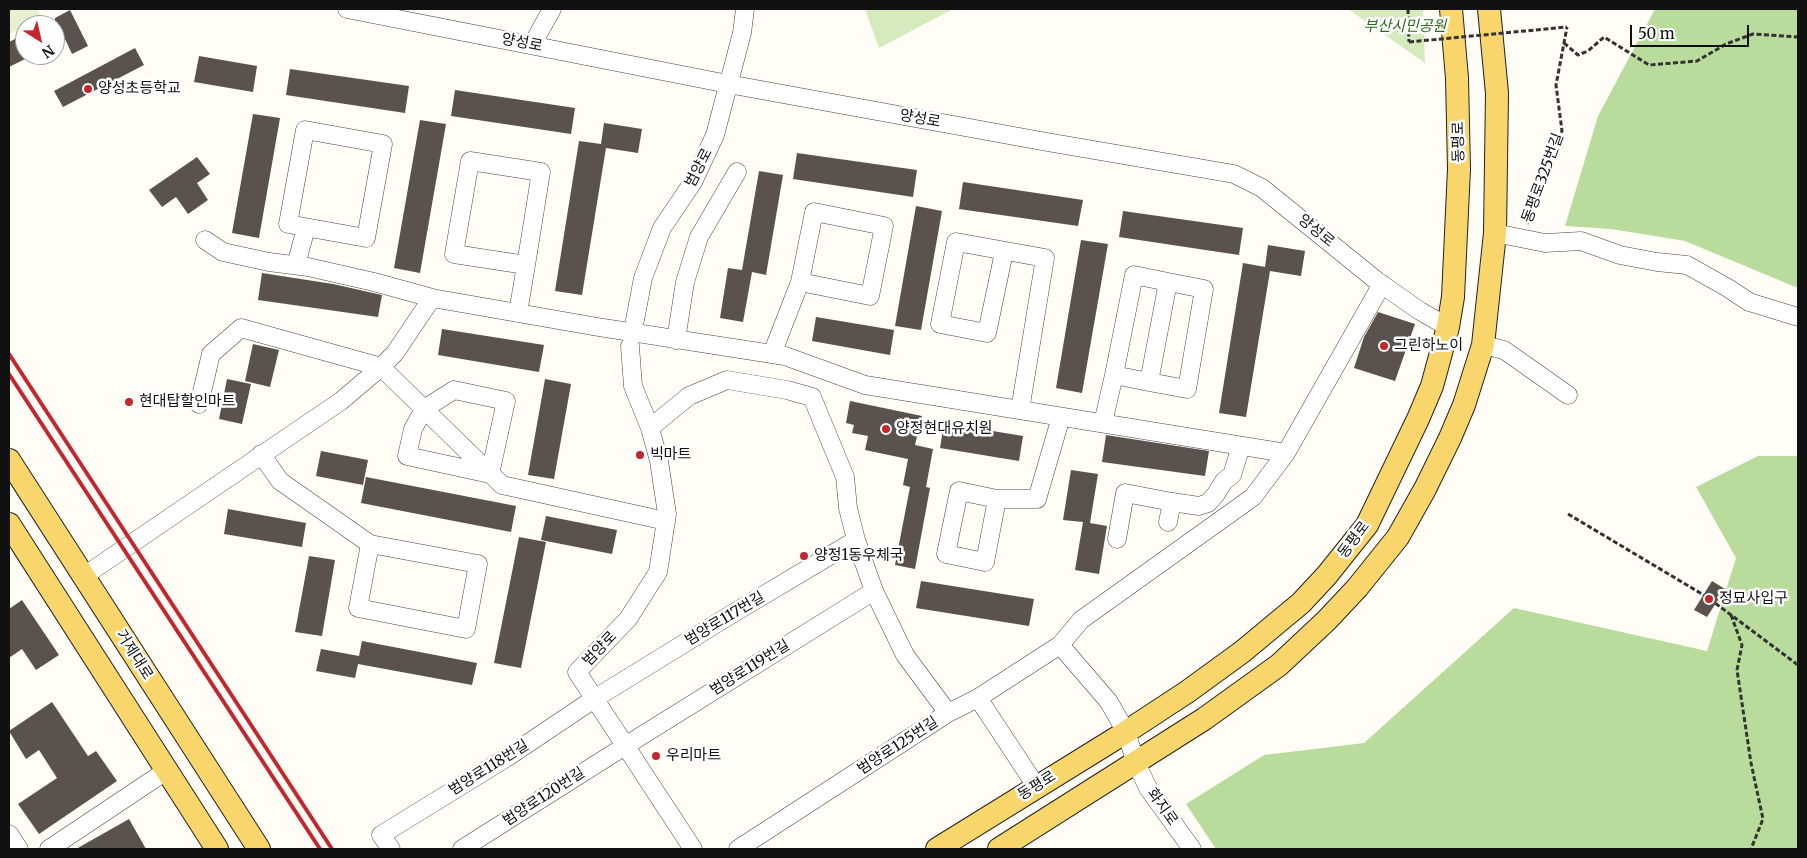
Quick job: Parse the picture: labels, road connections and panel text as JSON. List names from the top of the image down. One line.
{"streets":{"main road":["동평로","거제대로"],"street":["양성로","범양로","동평로325번길","범양로117번길","범양로119번길","범양로125번길","범양로118번길","범양로120번길","화지로"]},"crossings":[["양성로","동평로"],["양성로","범양로"],["양성로","범양로125번길"],["동평로","화지로"],["범양로","범양로117번길"],["범양로","범양로119번길"],["범양로","범양로118번길"],["범양로","범양로120번길"],["범양로117번길","범양로118번길"],["범양로119번길","범양로120번길"],["범양로125번길","화지로"]],"parks":["부산시민공원"],"places":["양성초등학교","그린하노이","현대탑할인마트","양정현대유치원","빅마트","양정1동우체국","정묘사입구","우리마트"],"scale_bar":"50 m","north":"bottom right"}
